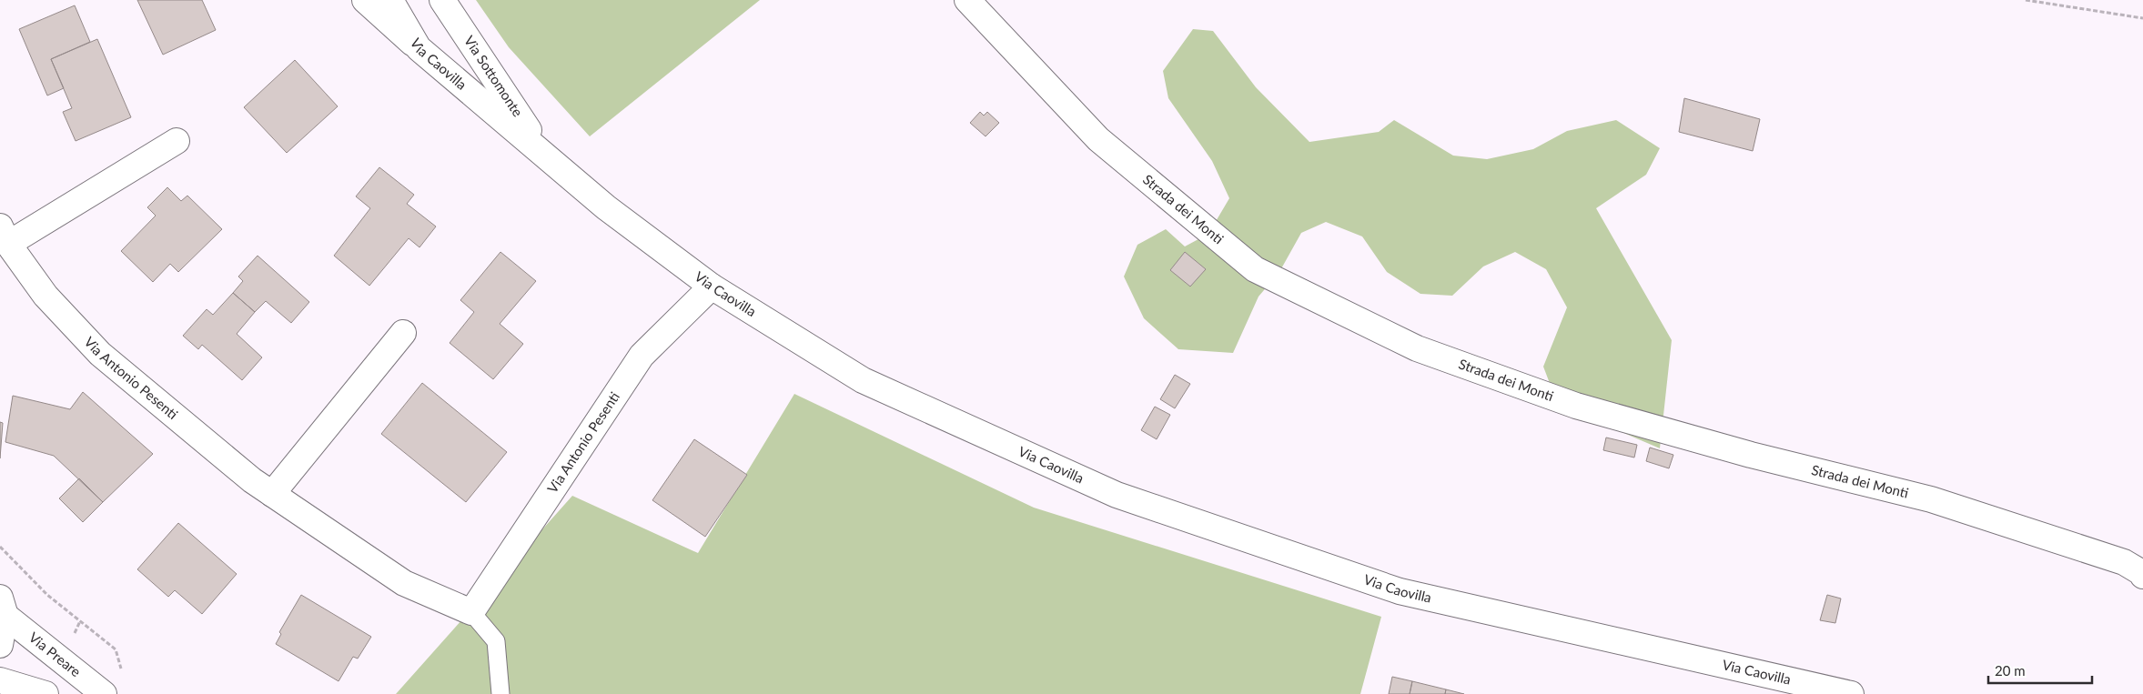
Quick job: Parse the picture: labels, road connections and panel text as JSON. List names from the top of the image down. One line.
{"streets":{"street":["Via Caovilla","Via Sottomonte","Strada dei Monti","Via Antonio Pesenti","Via Preare"]},"crossings":[["Via Caovilla","Via Sottomonte"],["Via Caovilla","Via Antonio Pesenti"]],"scale_bar":"20 m"}
